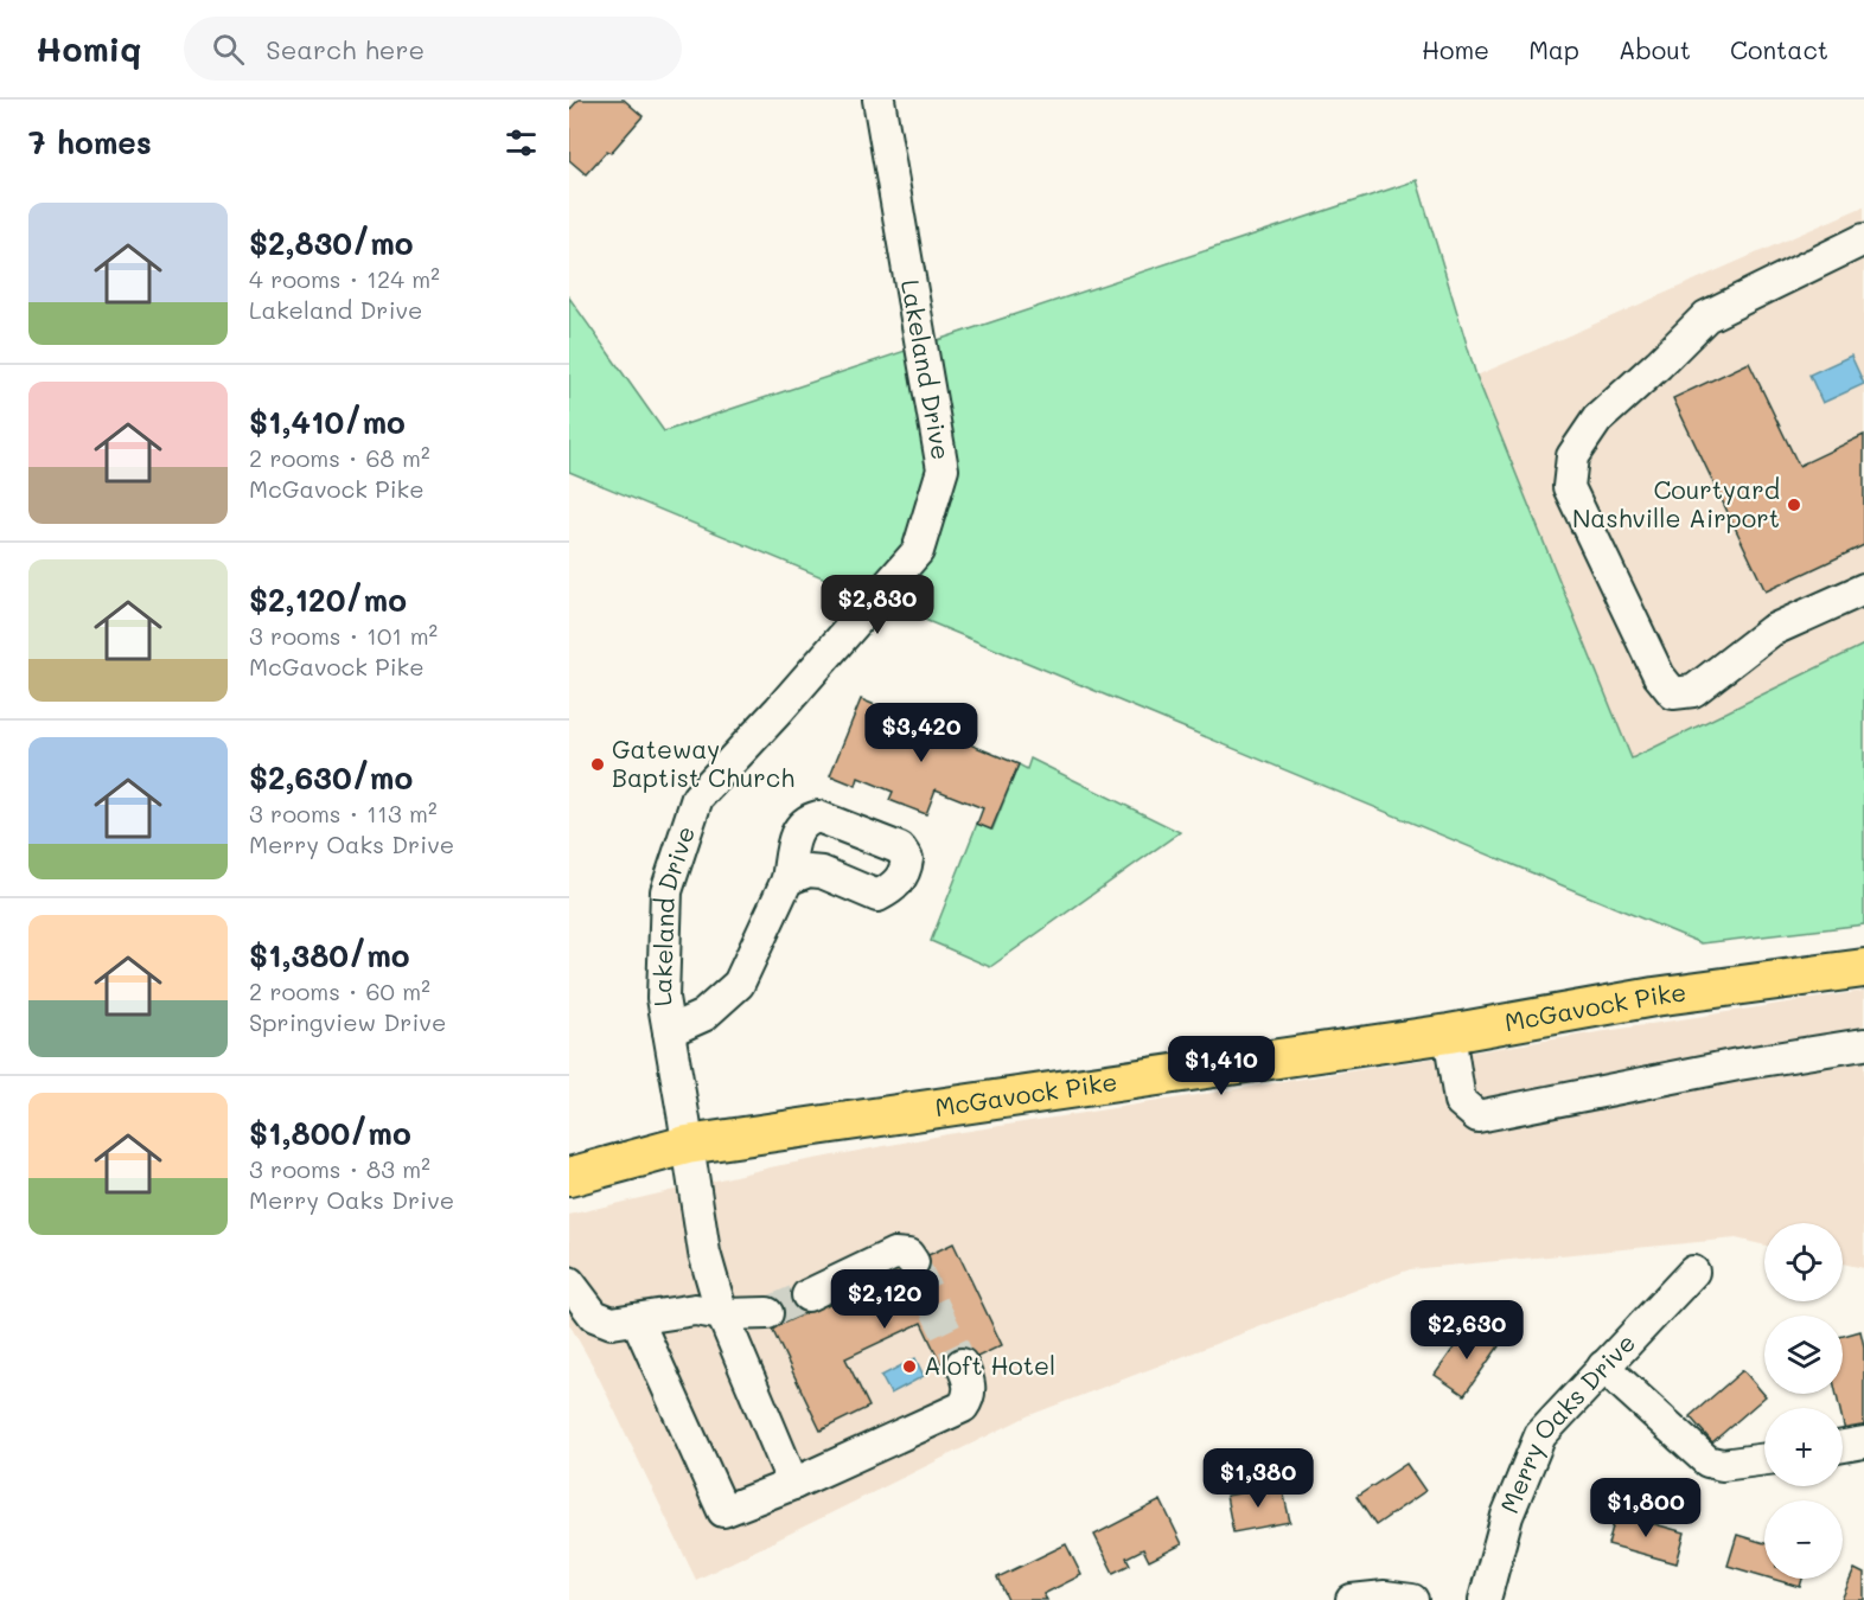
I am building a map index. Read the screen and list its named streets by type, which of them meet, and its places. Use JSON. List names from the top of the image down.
{
  "streets": {
    "main road": ["McGavock Pike"],
    "street": ["Lakeland Drive", "Merry Oaks Drive"]
  },
  "crossings": [
    ["Lakeland Drive", "McGavock Pike"]
  ],
  "places": ["Courtyard Nashville Airport", "Gateway Baptist Church", "Aloft Hotel"],
  "page": {
    "header": "Homiq",
    "search": "Search here",
    "nav": [
      "Home",
      "Map",
      "About",
      "Contact"
    ],
    "heading": "7 homes",
    "list": [
      {
        "name": "$2,830/mo",
        "note": "4 rooms · 124 m² · Lakeland Drive"
      },
      {
        "name": "$1,410/mo",
        "note": "2 rooms · 68 m² · McGavock Pike"
      },
      {
        "name": "$2,120/mo",
        "note": "3 rooms · 101 m² · McGavock Pike"
      },
      {
        "name": "$2,630/mo",
        "note": "3 rooms · 113 m² · Merry Oaks Drive"
      },
      {
        "name": "$1,380/mo",
        "note": "2 rooms · 60 m² · Springview Drive"
      },
      {
        "name": "$1,800/mo",
        "note": "3 rooms · 83 m² · Merry Oaks Drive"
      }
    ],
    "price": [
      "$2,830",
      "$3,420",
      "$1,410",
      "$2,120",
      "$2,630",
      "$1,380",
      "$1,800"
    ],
    "map_buttons": ["+", "−"]
  }
}
